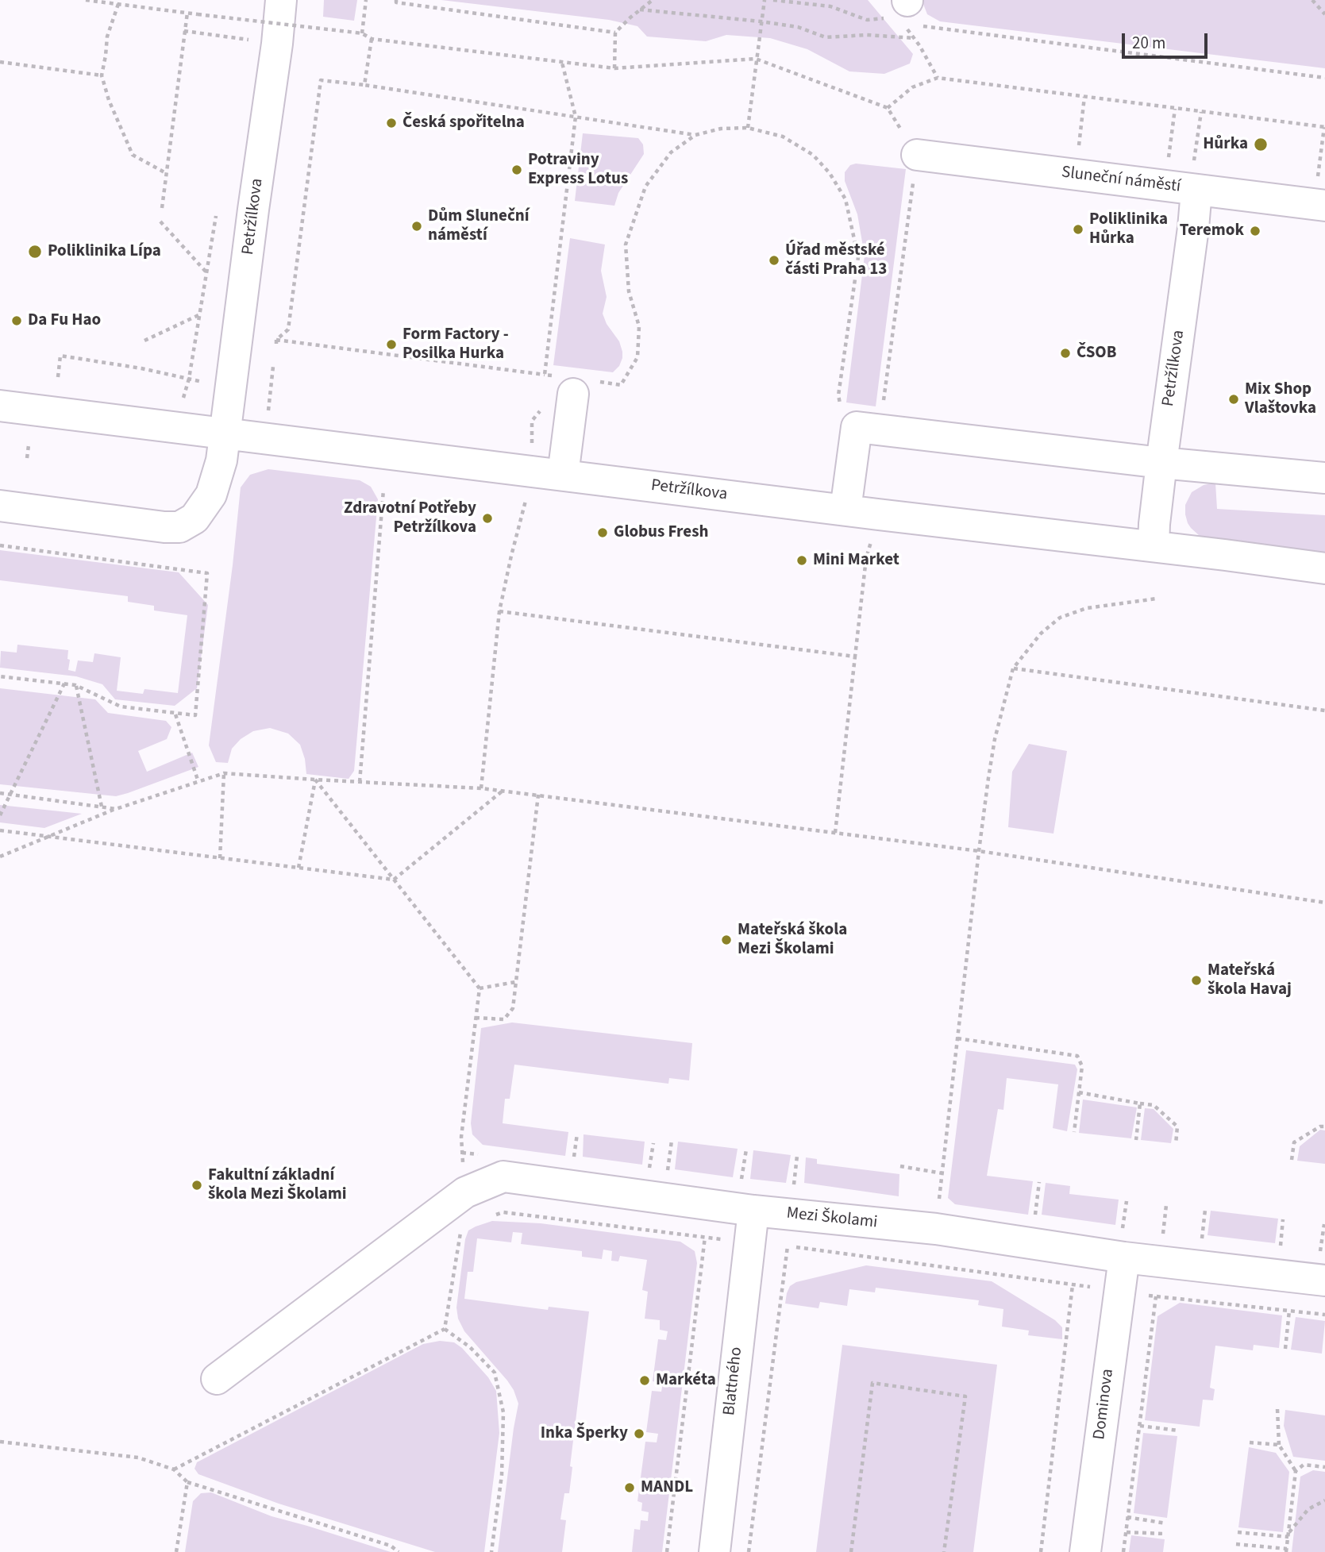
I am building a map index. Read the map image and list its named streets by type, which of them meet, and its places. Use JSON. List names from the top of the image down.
{
  "streets": {
    "street": [
      "Sluneční náměstí",
      "Petržílkova",
      "Mezi Školami",
      "Blattného",
      "Dominova"
    ]
  },
  "crossings": [
    ["Sluneční náměstí", "Petržílkova"],
    ["Mezi Školami", "Blattného"],
    ["Mezi Školami", "Dominova"]
  ],
  "places": [
    "Česká spořitelna",
    "Hůrka",
    "Potraviny Express Lotus",
    "Dům Sluneční náměstí",
    "Poliklinika Hůrka",
    "Teremok",
    "Poliklinika Lípa",
    "Úřad městské části Praha 13",
    "Da Fu Hao",
    "Form Factory - Posilka Hurka",
    "ČSOB",
    "Mix Shop Vlaštovka",
    "Zdravotní Potřeby Petržílkova",
    "Globus Fresh",
    "Mini Market",
    "Mateřská škola Mezi Školami",
    "Mateřská škola Havaj",
    "Fakultní základní škola Mezi Školami",
    "Markéta",
    "Inka Šperky",
    "MANDL"
  ],
  "scale_bar": "20 m"
}
